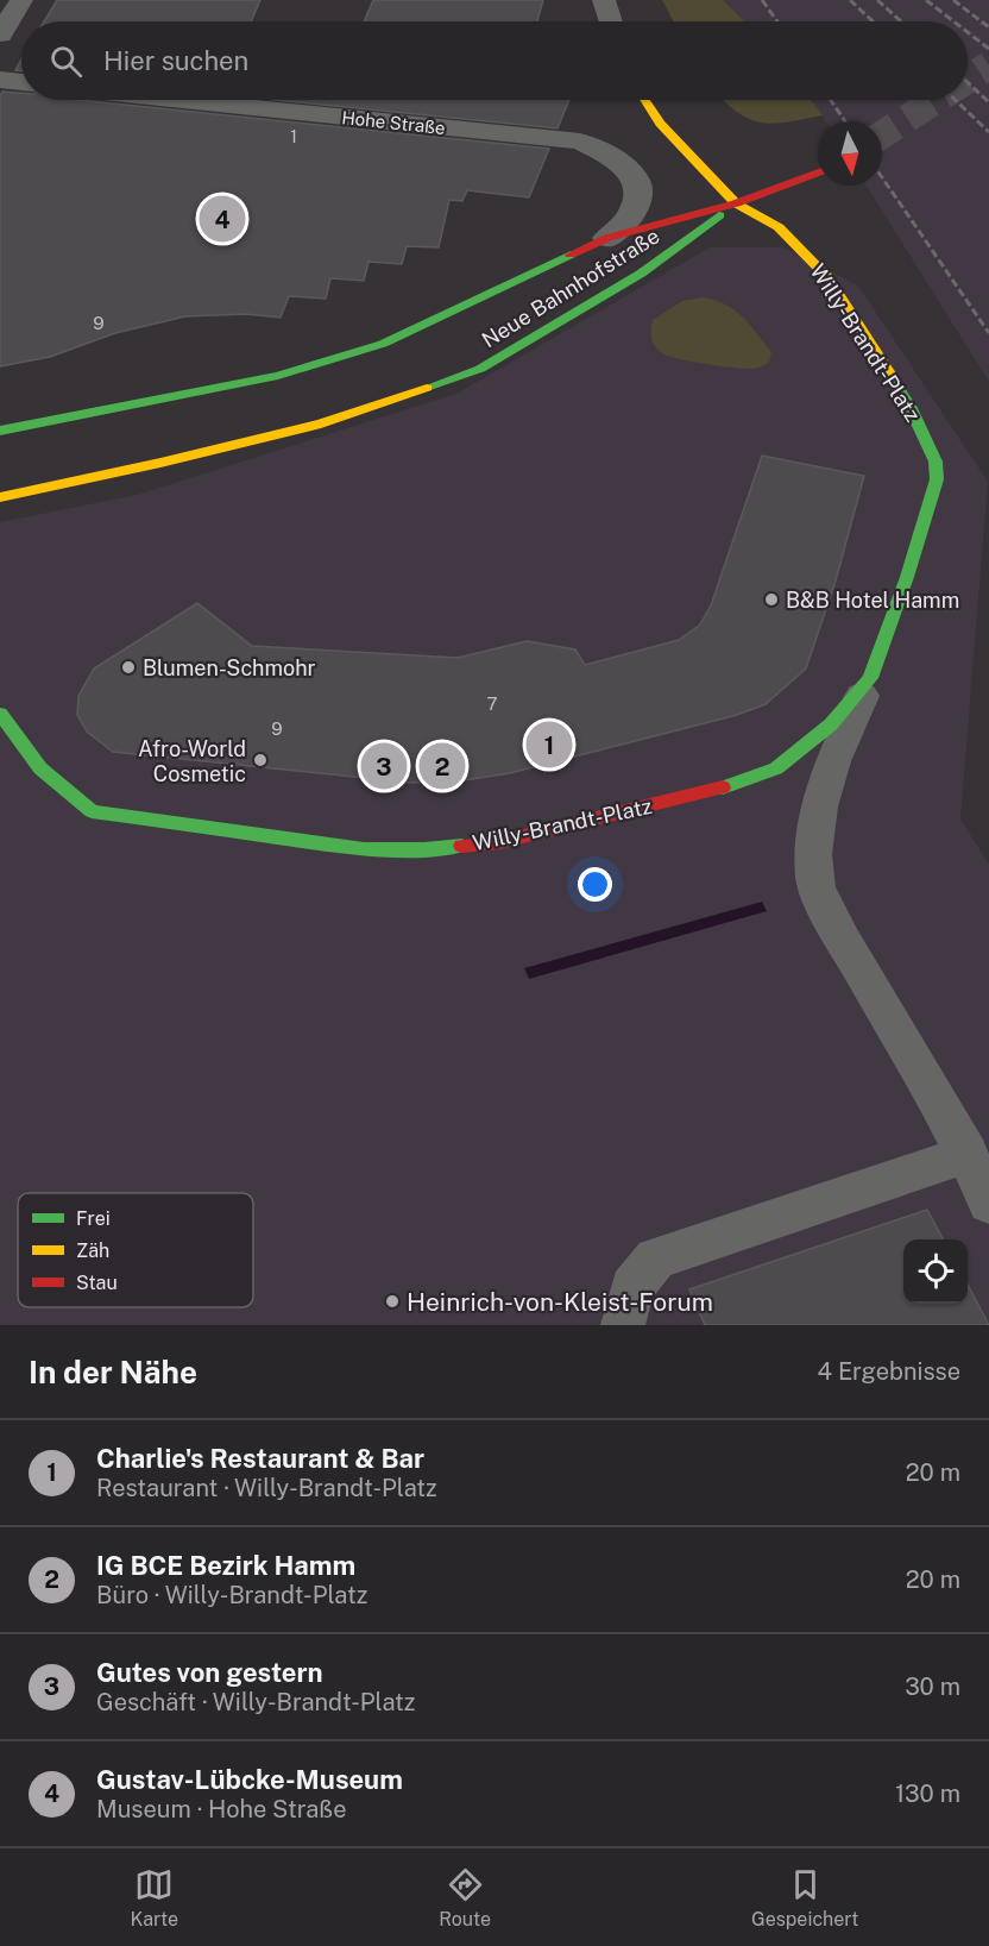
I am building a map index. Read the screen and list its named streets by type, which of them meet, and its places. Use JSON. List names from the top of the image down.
{
  "streets": {
    "main road": ["Neue Bahnhofstraße", "Willy-Brandt-Platz"],
    "street": ["Hohe Straße"]
  },
  "crossings": [
    ["Hohe Straße", "Neue Bahnhofstraße"],
    ["Neue Bahnhofstraße", "Willy-Brandt-Platz"]
  ],
  "places": [
    "B&B Hotel Hamm",
    "Blumen-Schmohr",
    "Afro-World Cosmetic",
    "Heinrich-von-Kleist-Forum"
  ],
  "house_numbers": [
    "1",
    "9",
    "7",
    "9"
  ],
  "legend": ["Frei", "Zäh", "Stau"],
  "north": "bottom",
  "page": {
    "search": "Hier suchen",
    "pins": [
      "4",
      "1",
      "2",
      "3"
    ],
    "heading": ["In der Nähe", "4 Ergebnisse"],
    "list": [
      {
        "mark": "1",
        "name": "Charlie's Restaurant & Bar",
        "note": "Restaurant · Willy-Brandt-Platz",
        "value": "20 m"
      },
      {
        "mark": "2",
        "name": "IG BCE Bezirk Hamm",
        "note": "Büro · Willy-Brandt-Platz",
        "value": "20 m"
      },
      {
        "mark": "3",
        "name": "Gutes von gestern",
        "note": "Geschäft · Willy-Brandt-Platz",
        "value": "30 m"
      },
      {
        "mark": "4",
        "name": "Gustav-Lübcke-Museum",
        "note": "Museum · Hohe Straße",
        "value": "130 m"
      }
    ],
    "nav": ["Karte", "Route", "Gespeichert"]
  }
}
